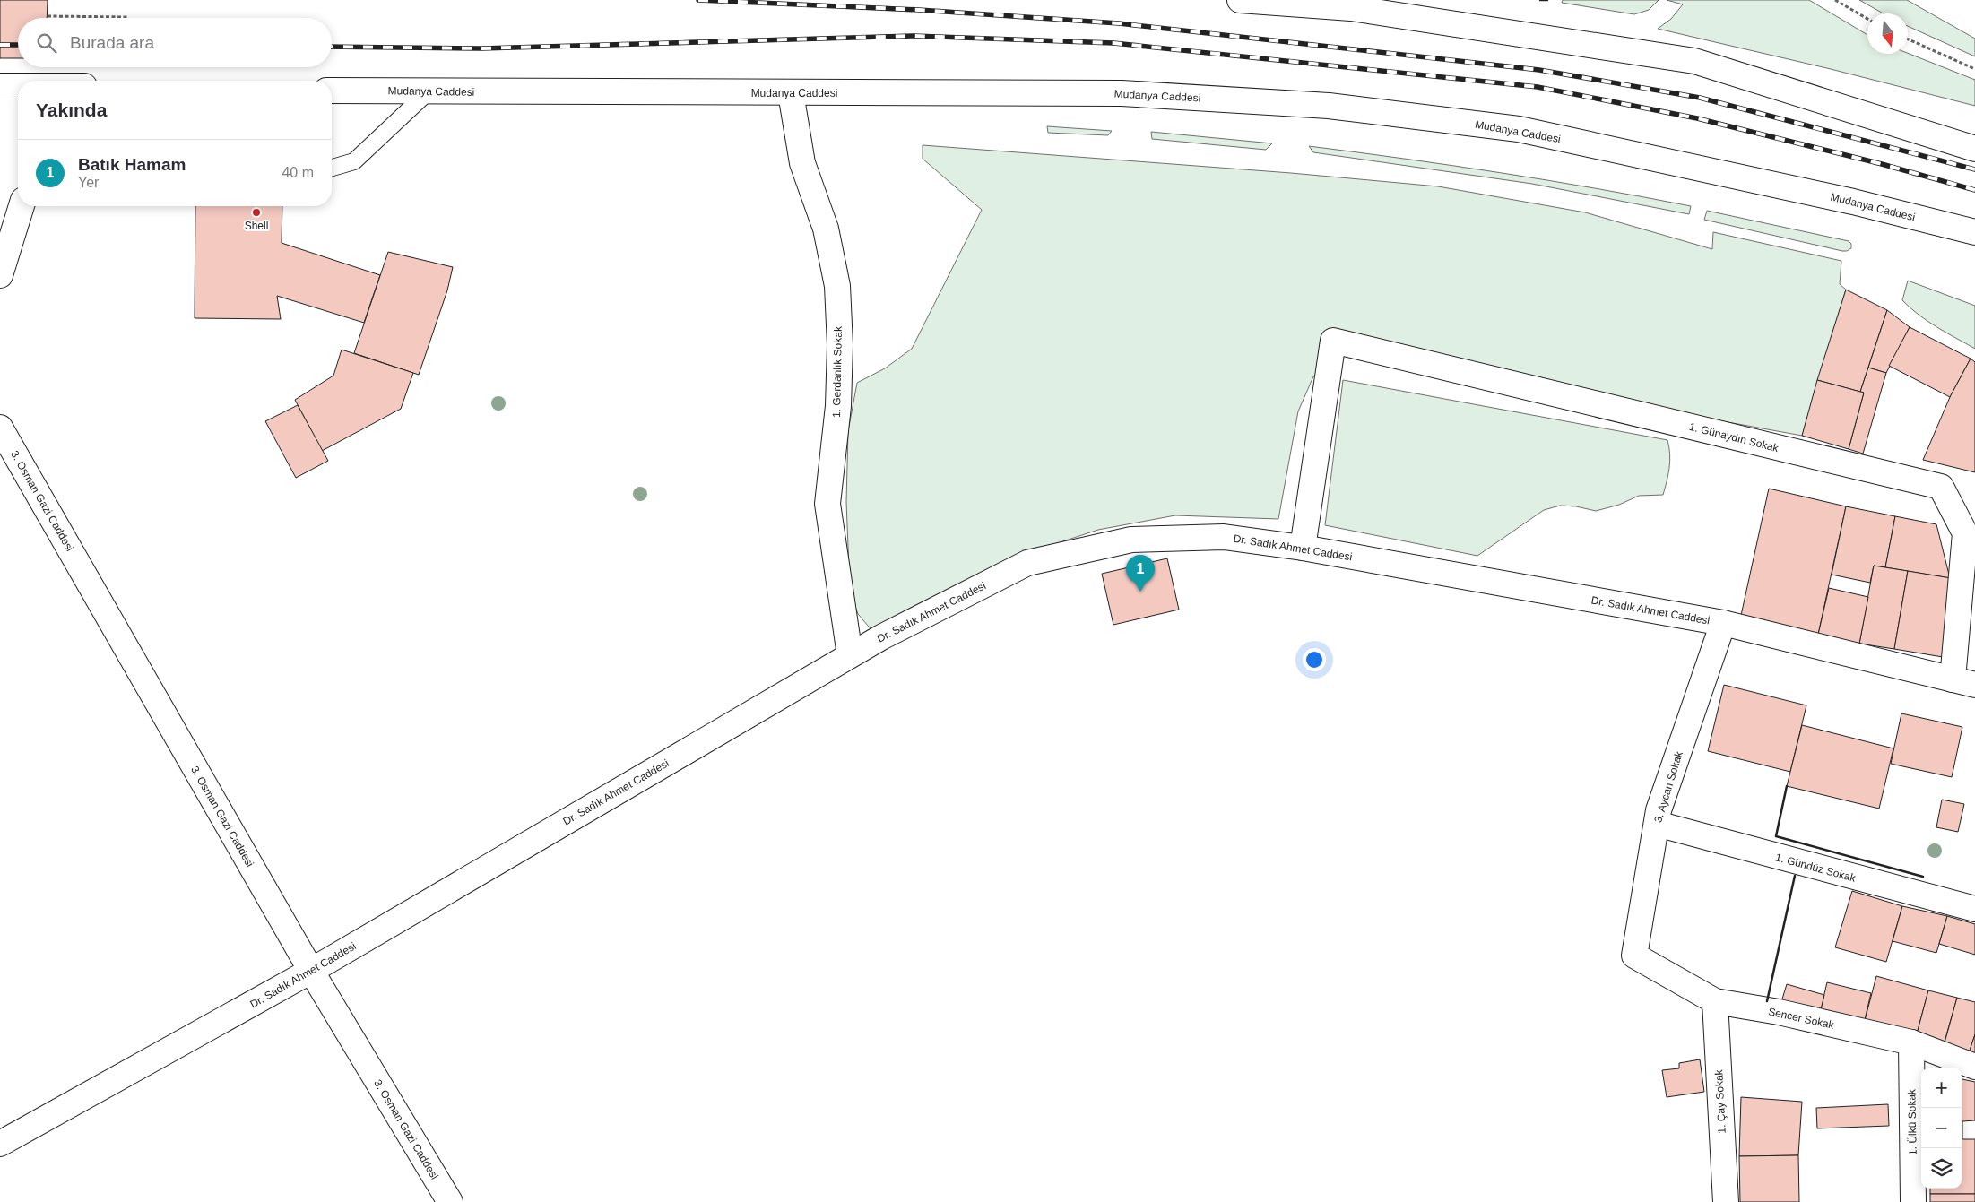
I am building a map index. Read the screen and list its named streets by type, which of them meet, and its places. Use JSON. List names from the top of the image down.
{
  "streets": {
    "main road": [
      "Mudanya Caddesi",
      "1. Gerdanlık Sokak",
      "1. Günaydın Sokak",
      "3. Osman Gazi Caddesi",
      "Dr. Sadık Ahmet Caddesi",
      "3. Aycan Sokak",
      "1. Gündüz Sokak",
      "Sencer Sokak",
      "1. Çay Sokak",
      "1. Ülkü Sokak"
    ]
  },
  "crossings": [
    ["Mudanya Caddesi", "1. Gerdanlık Sokak"],
    ["1. Gerdanlık Sokak", "Dr. Sadık Ahmet Caddesi"],
    ["1. Günaydın Sokak", "Dr. Sadık Ahmet Caddesi"],
    ["3. Osman Gazi Caddesi", "Dr. Sadık Ahmet Caddesi"],
    ["Dr. Sadık Ahmet Caddesi", "3. Aycan Sokak"],
    ["3. Aycan Sokak", "1. Gündüz Sokak"],
    ["3. Aycan Sokak", "Sencer Sokak"],
    ["Sencer Sokak", "1. Çay Sokak"],
    ["Sencer Sokak", "1. Ülkü Sokak"]
  ],
  "places": ["Shell"],
  "north": "bottom",
  "page": {
    "search": "Burada ara",
    "heading": "Yakında",
    "list": [
      {
        "mark": "1",
        "name": "Batık Hamam",
        "note": "Yer",
        "value": "40 m"
      }
    ],
    "pins": "1",
    "map_buttons": ["+", "−"]
  }
}
